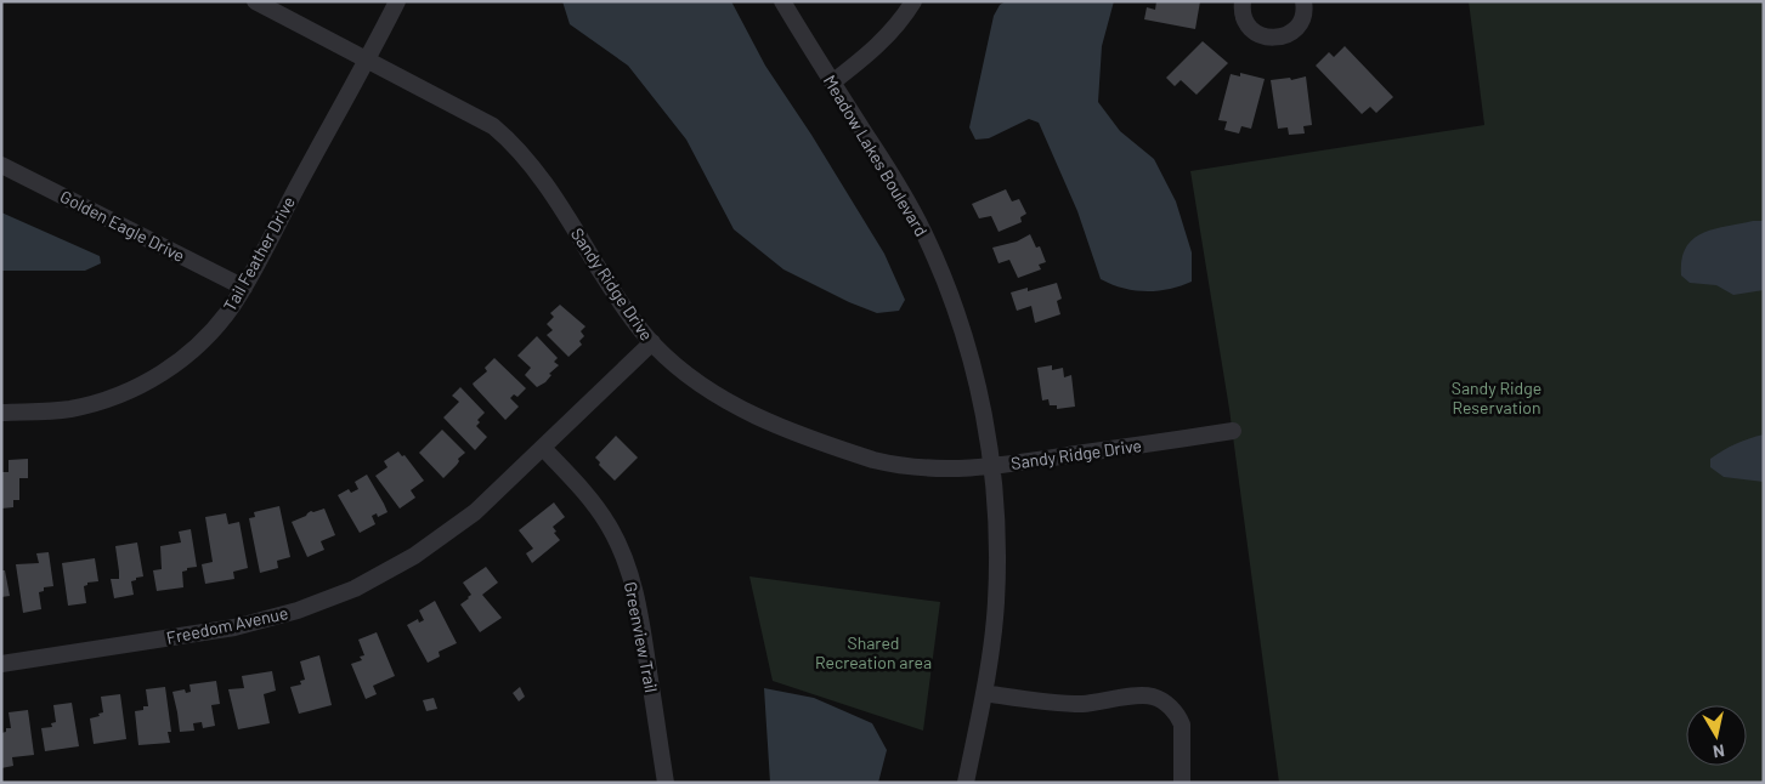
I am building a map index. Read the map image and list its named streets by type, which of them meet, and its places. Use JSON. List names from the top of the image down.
{
  "streets": {
    "street": [
      "Meadow Lakes Boulevard",
      "Golden Eagle Drive",
      "Tail Feather Drive",
      "Sandy Ridge Drive",
      "Freedom Avenue",
      "Greenview Trail"
    ]
  },
  "crossings": [
    ["Meadow Lakes Boulevard", "Sandy Ridge Drive"],
    ["Golden Eagle Drive", "Tail Feather Drive"],
    ["Tail Feather Drive", "Sandy Ridge Drive"],
    ["Sandy Ridge Drive", "Freedom Avenue"],
    ["Freedom Avenue", "Greenview Trail"]
  ],
  "parks": ["Sandy Ridge Reservation", "Shared Recreation area"],
  "north": "bottom"
}
